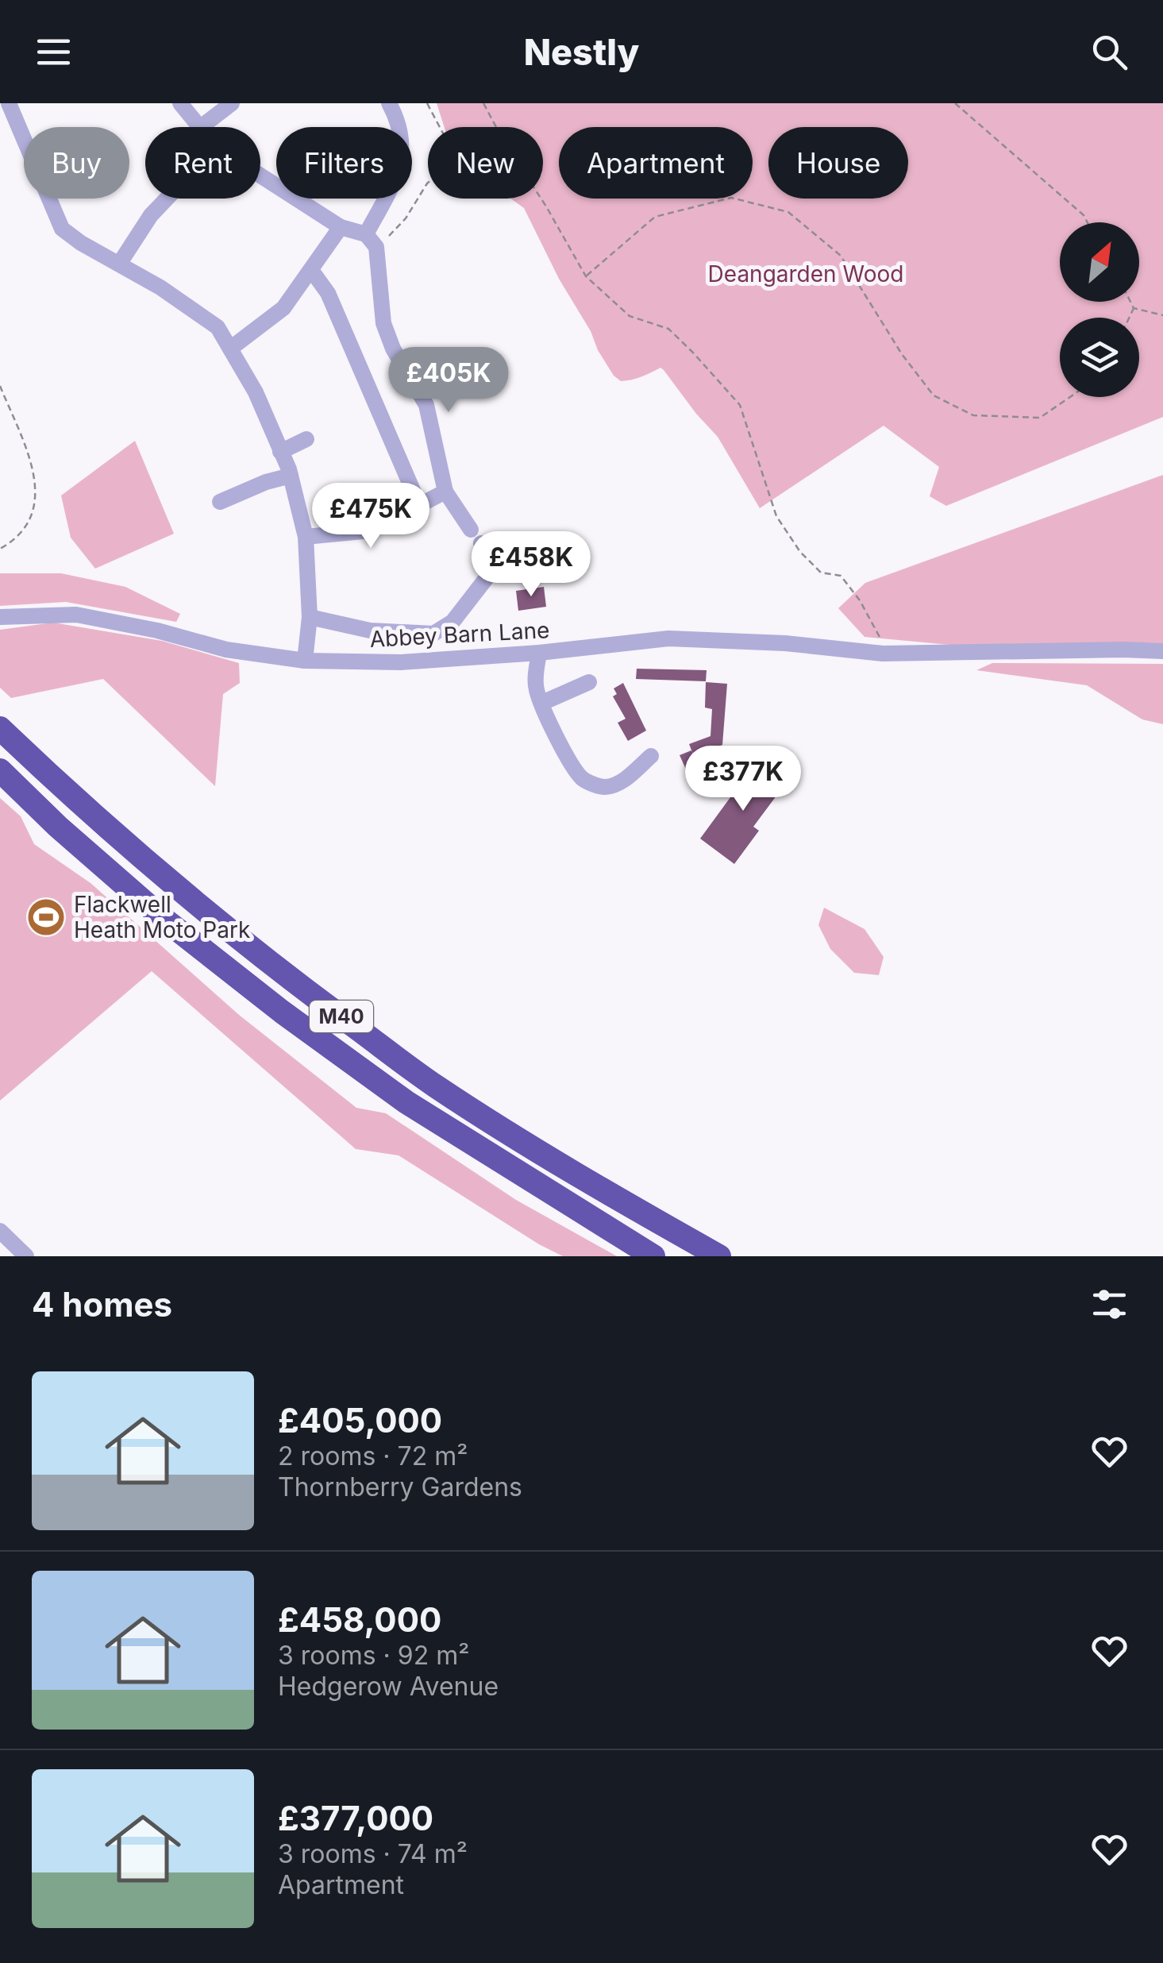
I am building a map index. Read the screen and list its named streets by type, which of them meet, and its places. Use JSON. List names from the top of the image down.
{
  "streets": {
    "highway": ["M40"],
    "street": ["Abbey Barn Lane"]
  },
  "parks": ["Deangarden Wood"],
  "places": {
    "sports": ["Flackwell Heath Moto Park"]
  },
  "north": "top right",
  "page": {
    "header": "Nestly",
    "chip": [
      "Buy",
      "Rent",
      "Filters",
      "New",
      "Apartment",
      "House"
    ],
    "price": [
      "£405K",
      "£475K",
      "£458K",
      "£377K"
    ],
    "heading": "4 homes",
    "list": [
      {
        "name": "£405,000",
        "note": "2 rooms · 72 m² · Thornberry Gardens"
      },
      {
        "name": "£458,000",
        "note": "3 rooms · 92 m² · Hedgerow Avenue"
      },
      {
        "name": "£377,000",
        "note": "3 rooms · 74 m² · Apartment"
      }
    ]
  }
}
